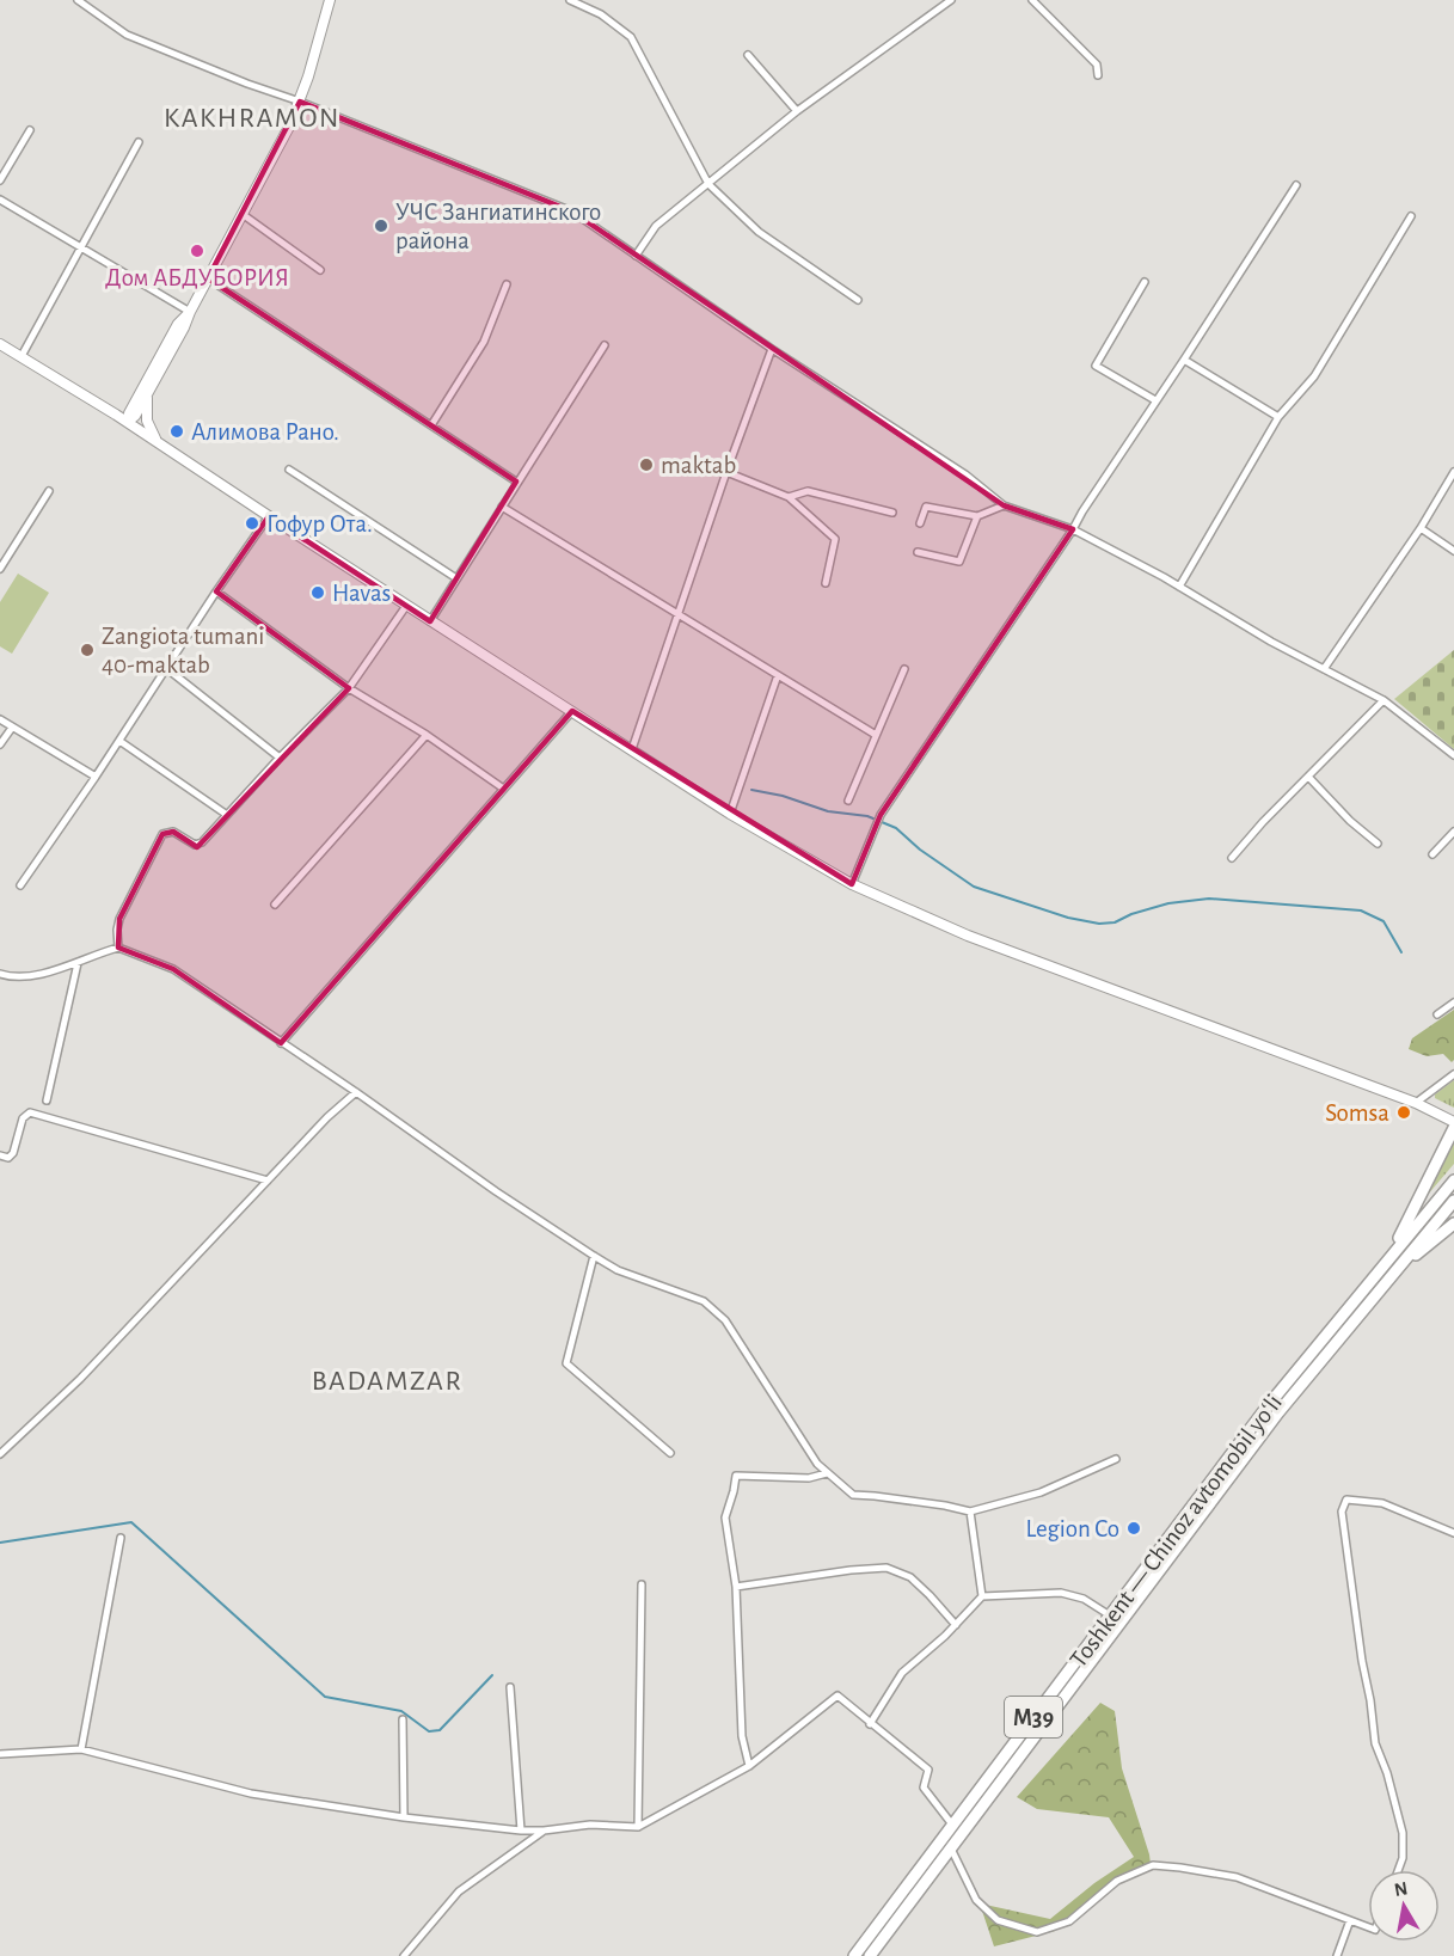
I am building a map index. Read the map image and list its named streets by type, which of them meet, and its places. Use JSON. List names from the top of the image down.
{
  "streets": {
    "highway": ["Toshkent — Chinoz avtomobil yoʻli", "M39"]
  },
  "districts": ["KAKHRAMON", "BADAMZAR"],
  "places": [
    "УЧС Зангиатинского района",
    "Дом АБДУБОРИЯ",
    "Алимова Рано.",
    "maktab",
    "Гофур Ота.",
    "Havas",
    "Zangiota tumani 40-maktab",
    "Somsa",
    "Legion Co"
  ],
  "north": "top"
}
